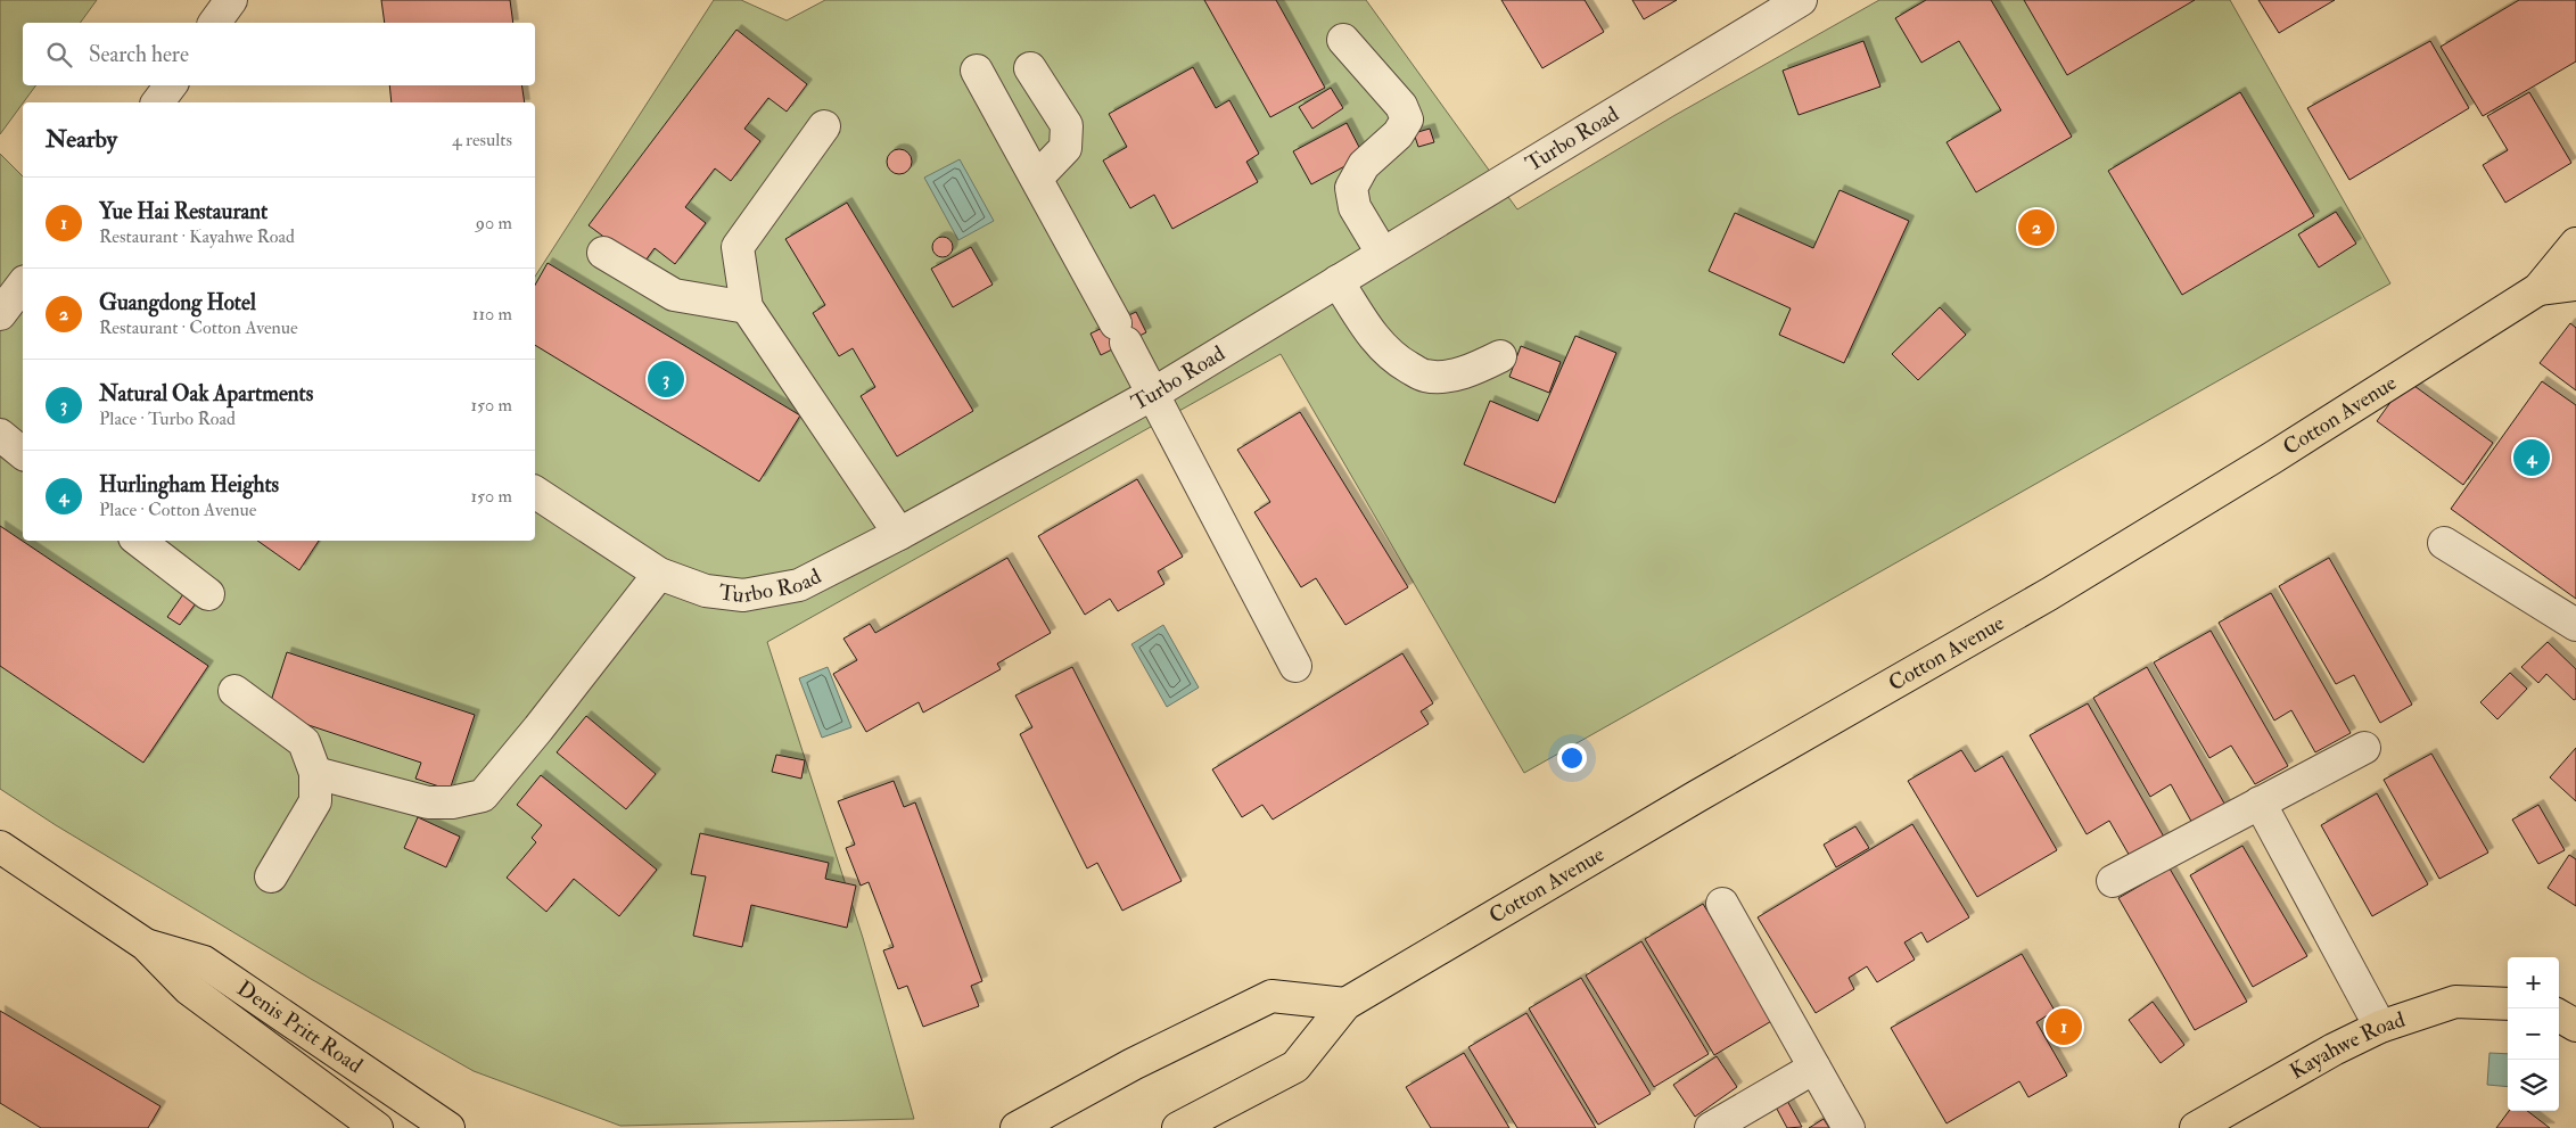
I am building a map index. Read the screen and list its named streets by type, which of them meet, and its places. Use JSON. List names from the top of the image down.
{
  "streets": {
    "main road": ["Cotton Avenue", "Denis Pritt Road", "Kayahwe Road"],
    "street": ["Turbo Road"]
  },
  "page": {
    "search": "Search here",
    "heading": ["Nearby", "4 results"],
    "list": [
      {
        "mark": "1",
        "name": "Yue Hai Restaurant",
        "note": "Restaurant · Kayahwe Road",
        "value": "90 m"
      },
      {
        "mark": "2",
        "name": "Guangdong Hotel",
        "note": "Restaurant · Cotton Avenue",
        "value": "110 m"
      },
      {
        "mark": "3",
        "name": "Natural Oak Apartments",
        "note": "Place · Turbo Road",
        "value": "150 m"
      },
      {
        "mark": "4",
        "name": "Hurlingham Heights",
        "note": "Place · Cotton Avenue",
        "value": "150 m"
      }
    ],
    "pins": [
      "2",
      "3",
      "4",
      "1"
    ],
    "map_buttons": ["+", "−"]
  }
}
